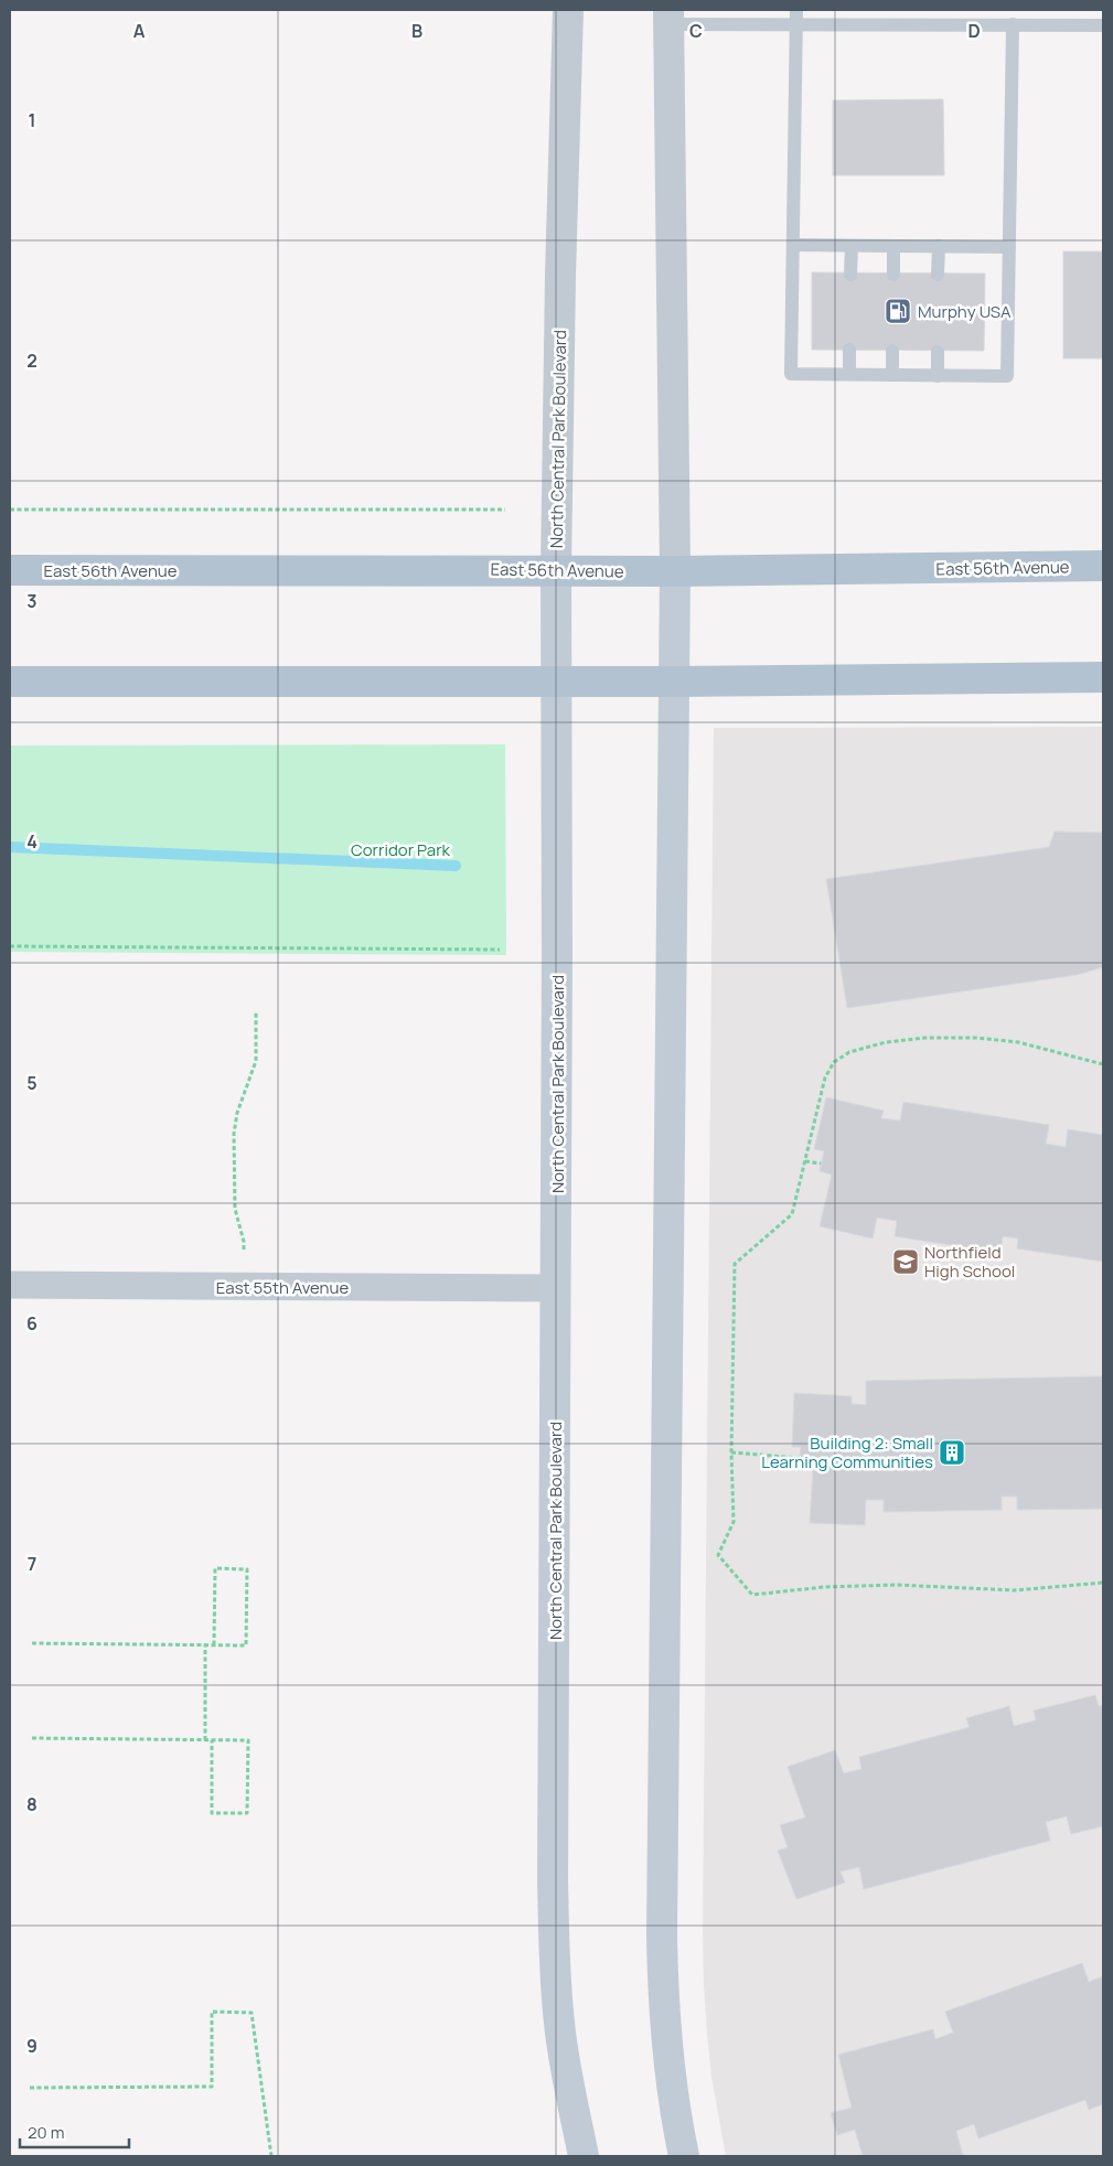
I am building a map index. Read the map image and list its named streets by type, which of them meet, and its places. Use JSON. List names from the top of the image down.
{
  "streets": {
    "main road": ["North Central Park Boulevard", "East 56th Avenue"],
    "street": ["East 55th Avenue"]
  },
  "crossings": [
    ["North Central Park Boulevard", "East 56th Avenue"],
    ["North Central Park Boulevard", "East 55th Avenue"]
  ],
  "parks": ["Corridor Park"],
  "places": {
    "fuel station": ["Murphy USA"],
    "school or university": ["Northfield High School"],
    "building": ["Building 2: Small Learning Communities"]
  },
  "scale_bar": "20 m",
  "grid": {
    "columns": [
      "A",
      "B",
      "C",
      "D"
    ],
    "rows": [
      "1",
      "2",
      "3",
      "4",
      "5",
      "6",
      "7",
      "8",
      "9"
    ]
  }
}
